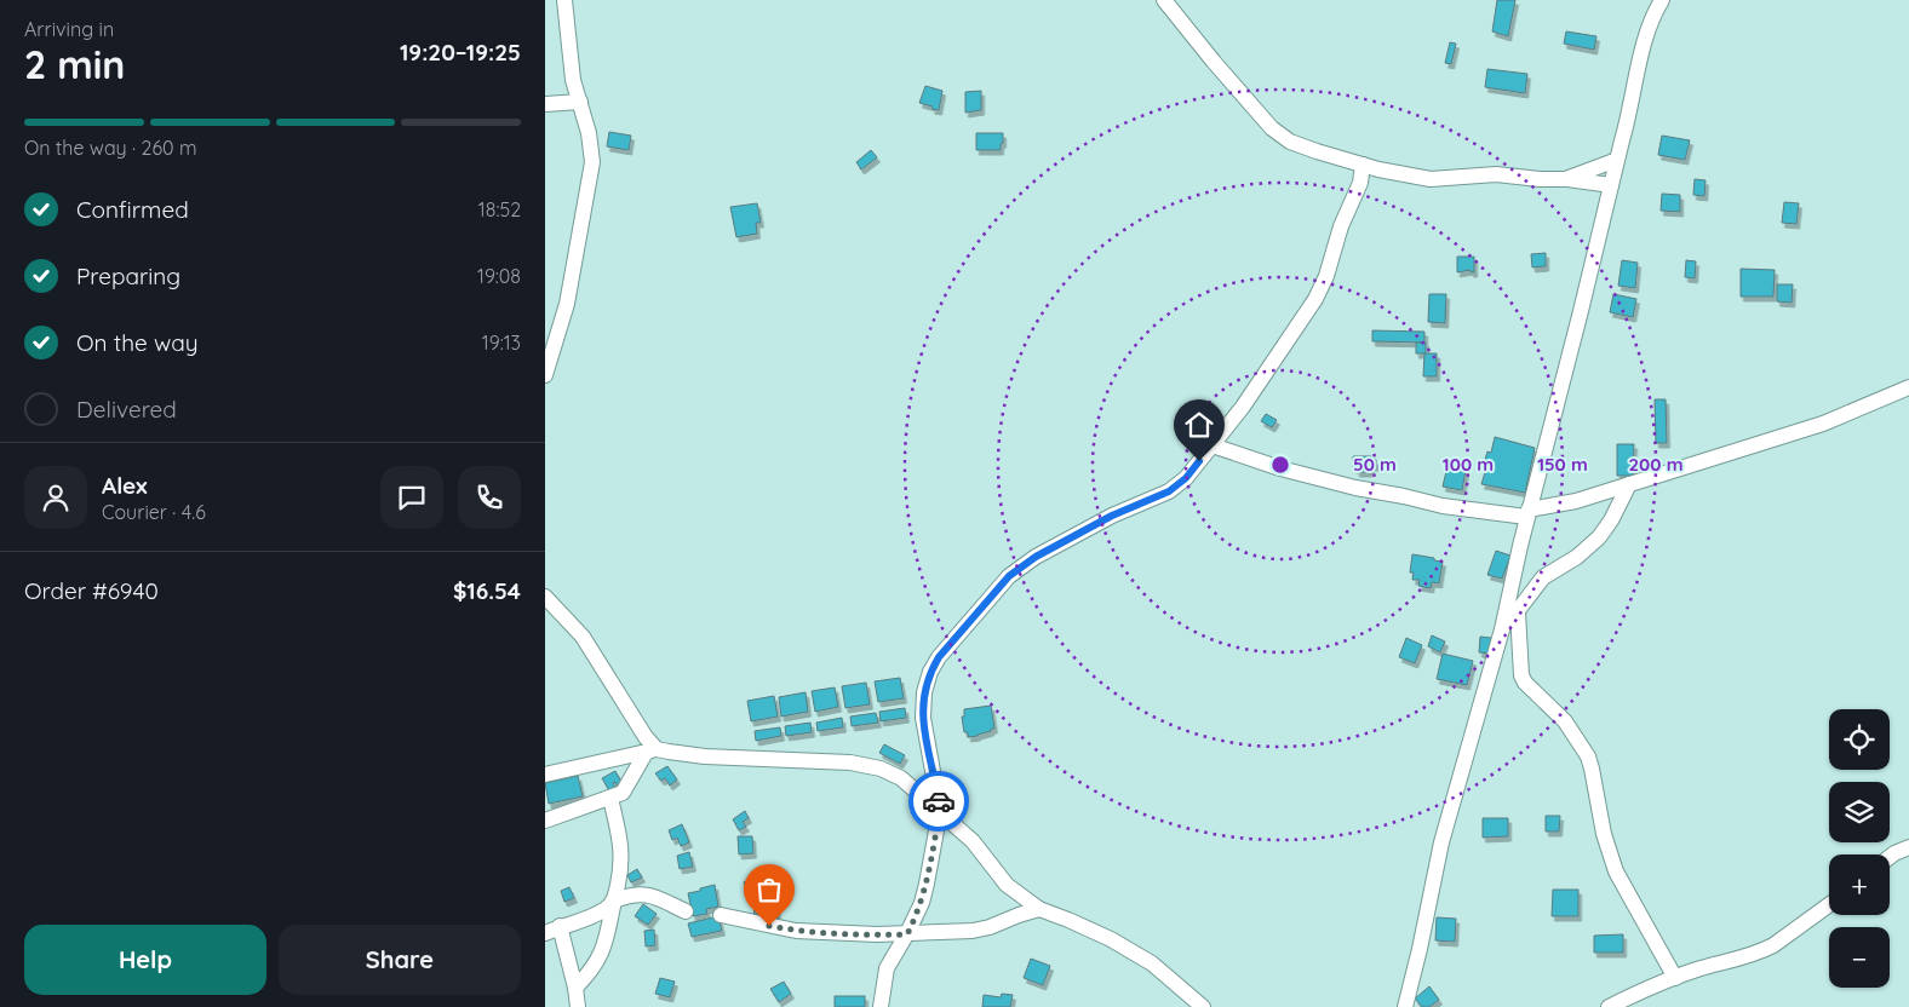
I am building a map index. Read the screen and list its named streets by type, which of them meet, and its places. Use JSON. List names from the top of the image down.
{
  "page": {
    "heading": ["2 min", "Arriving in", "19:20–19:25"],
    "panel": [
      "Alex",
      "Courier · 4.6",
      "Order #6940",
      "$16.54"
    ],
    "bar": "On the way · 260 m",
    "list": [
      ["Confirmed", "18:52"],
      ["Preparing", "19:08"],
      ["On the way", "19:13"],
      "Delivered"
    ],
    "map_buttons": ["+", "−"],
    "buttons": ["Help", "Share"]
  },
  "rings": [
    "50 m",
    "100 m",
    "150 m",
    "200 m"
  ]
}
